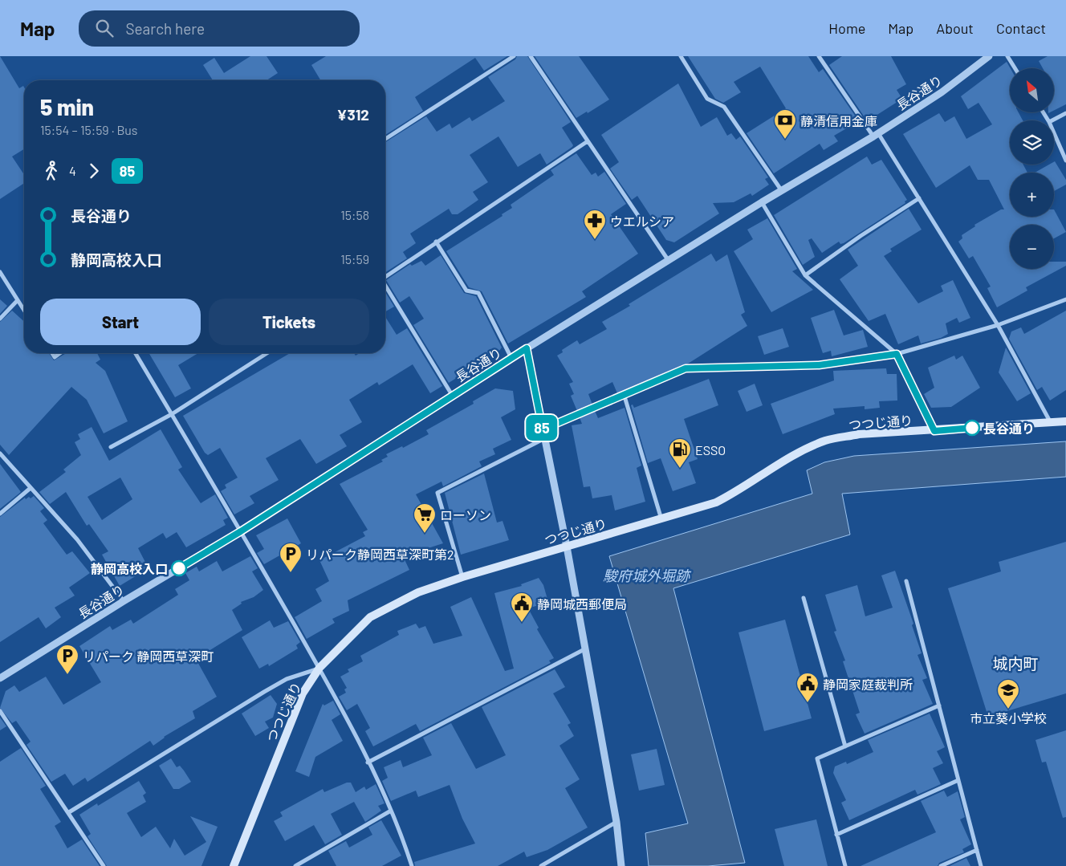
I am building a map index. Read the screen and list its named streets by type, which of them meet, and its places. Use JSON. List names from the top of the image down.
{
  "streets": {
    "main road": ["つつじ通り"],
    "street": ["長谷通り"]
  },
  "districts": ["城内町"],
  "water": ["駿府城外堀跡"],
  "places": {
    "bank": ["静清信用金庫"],
    "pharmacy": ["ウエルシア"],
    "other": ["長谷通り", "静岡高校入口"],
    "fuel station": ["ESSO"],
    "supermarket": ["ローソン"],
    "parking": ["リパーク静岡西草深町第2", "リパーク 静岡西草深町"],
    "public building": ["静岡城西郵便局", "静岡家庭裁判所"],
    "school or university": ["市立葵小学校"]
  },
  "lines": ["bus line 85"],
  "north": "top left",
  "page": {
    "header": "Map",
    "search": "Search here",
    "nav": [
      "Home",
      "Map",
      "About",
      "Contact"
    ],
    "on_map": "85",
    "map_buttons": ["+", "−"],
    "heading": ["5 min", "15:54 – 15:59 · Bus", "¥312"],
    "legs": ["4", "85"],
    "list": [
      {
        "name": "長谷通り",
        "value": "15:58"
      },
      {
        "name": "静岡高校入口",
        "value": "15:59"
      }
    ],
    "buttons": ["Start", "Tickets"]
  }
}
